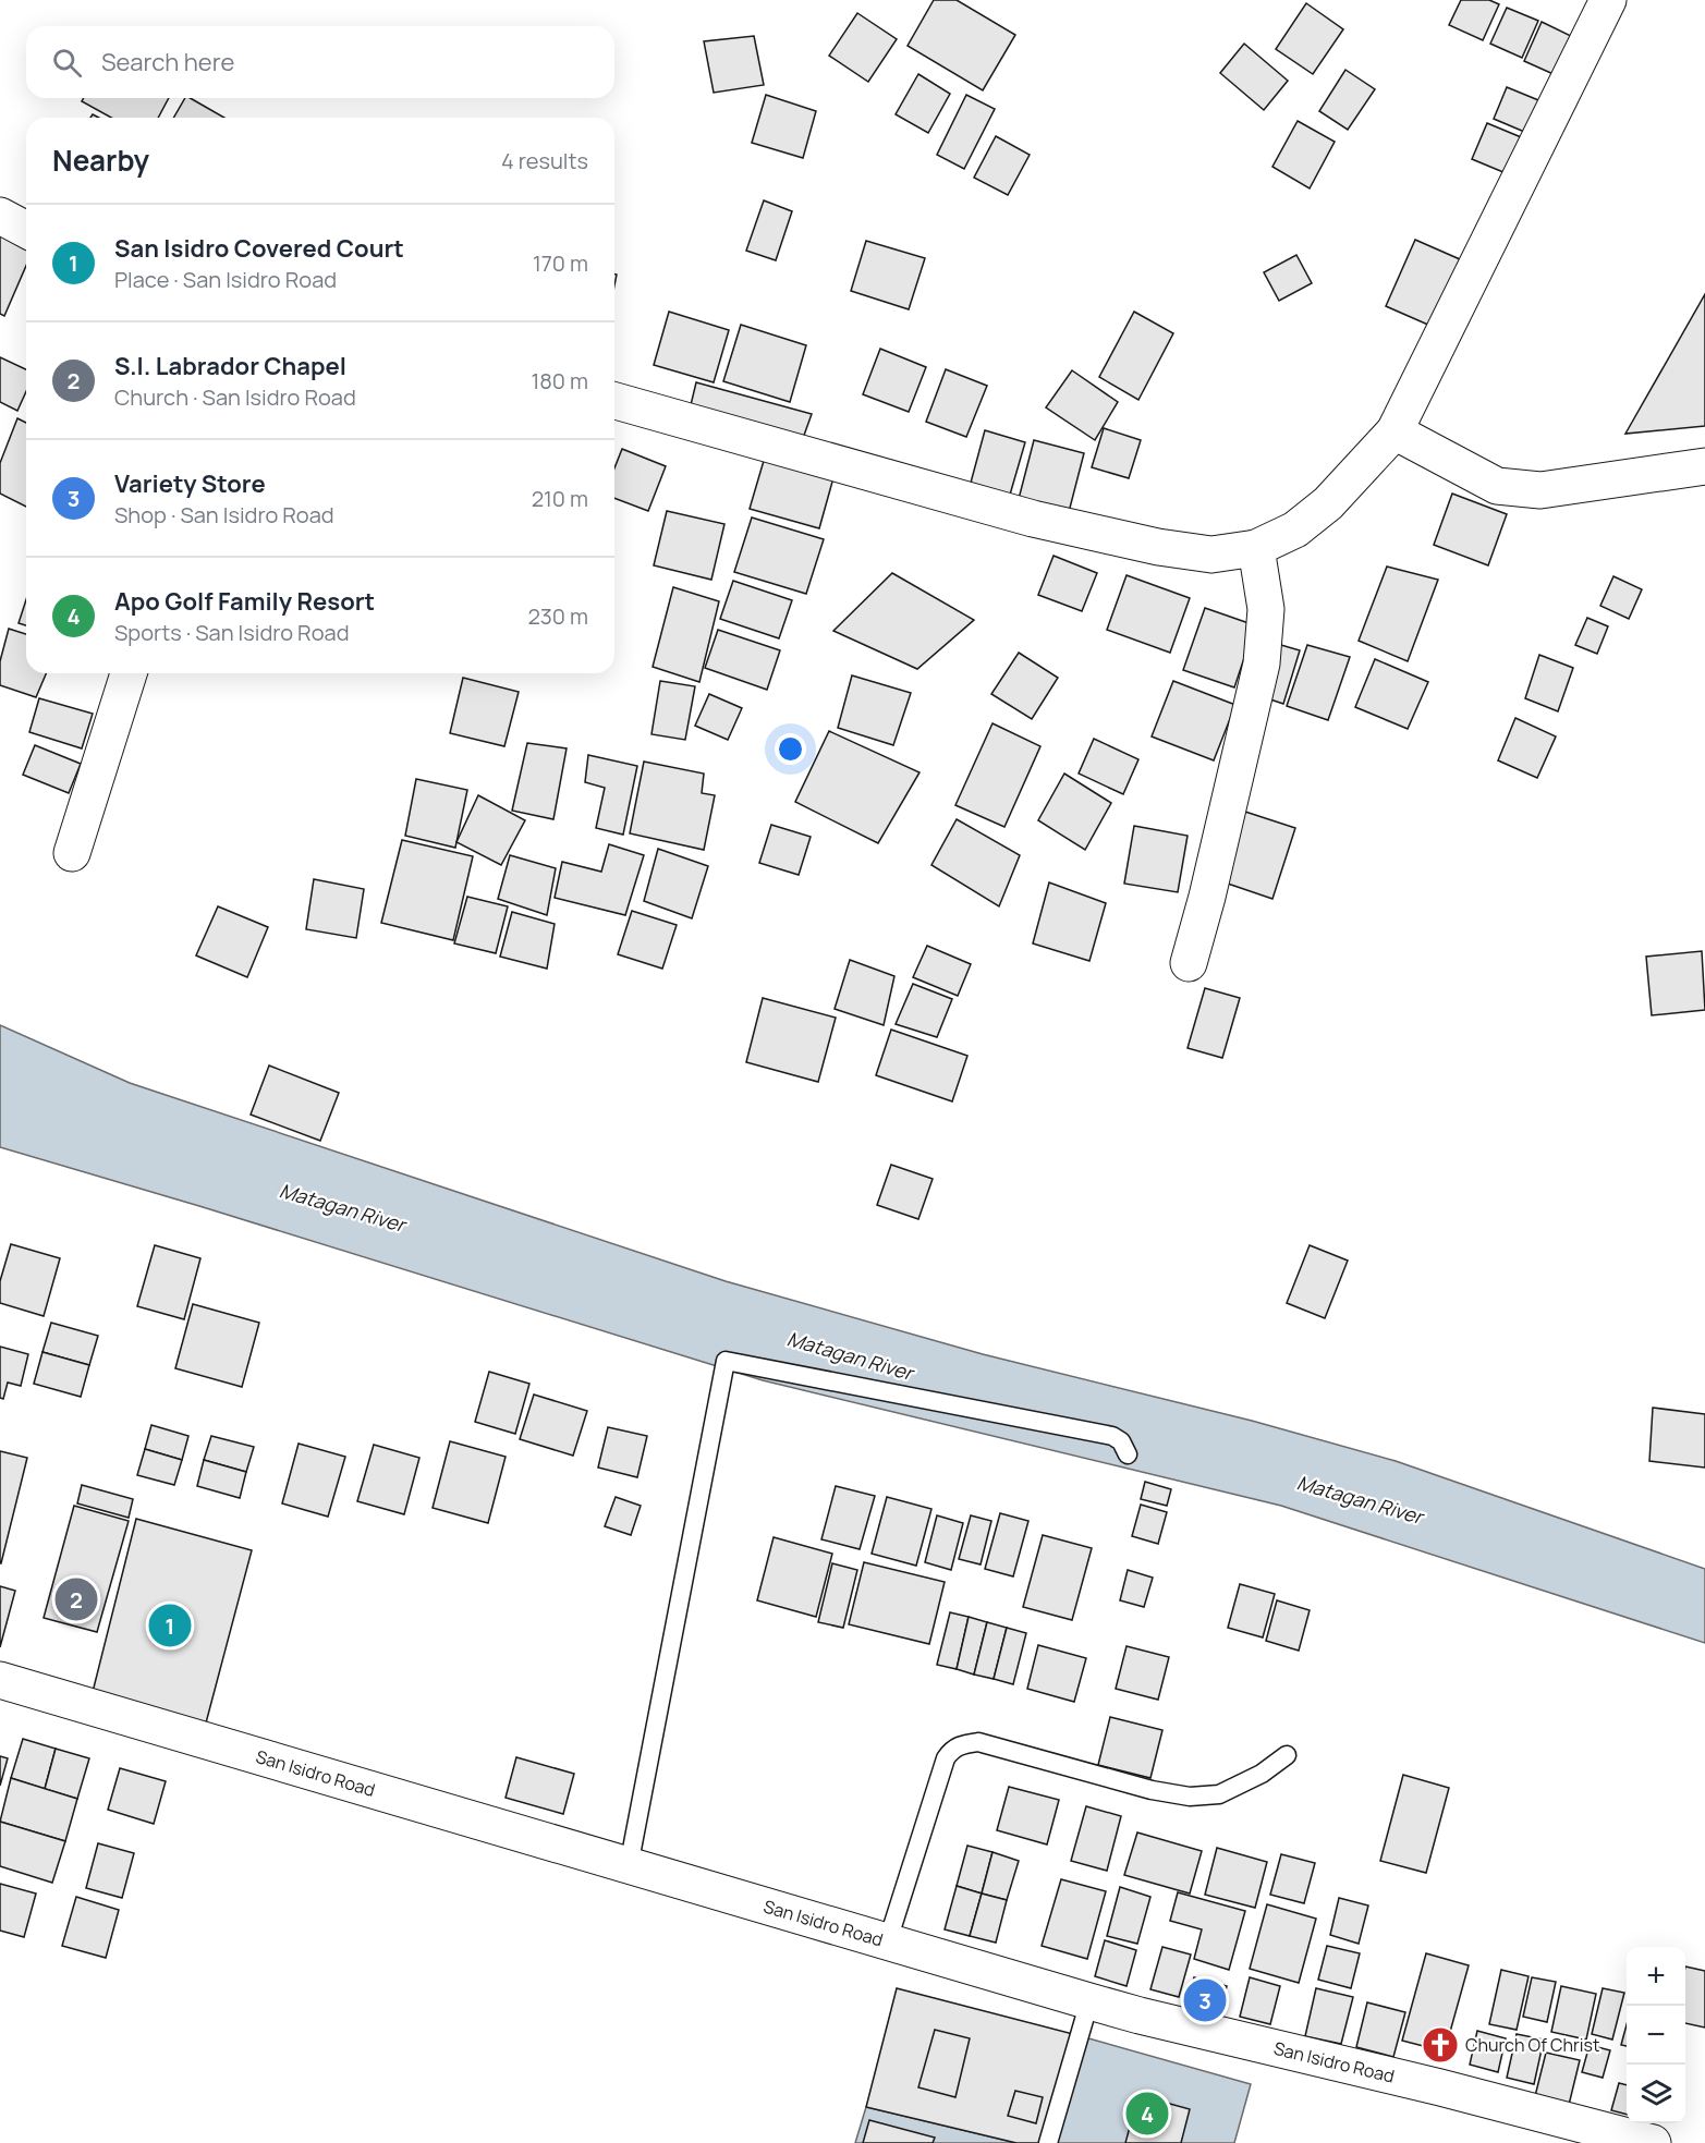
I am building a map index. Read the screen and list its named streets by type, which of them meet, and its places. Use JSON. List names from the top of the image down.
{
  "streets": {
    "street": ["San Isidro Road"]
  },
  "water": ["Matagan River"],
  "places": {
    "church": ["Church Of Christ"]
  },
  "page": {
    "search": "Search here",
    "heading": ["Nearby", "4 results"],
    "list": [
      {
        "mark": "1",
        "name": "San Isidro Covered Court",
        "note": "Place · San Isidro Road",
        "value": "170 m"
      },
      {
        "mark": "2",
        "name": "S.I. Labrador Chapel",
        "note": "Church · San Isidro Road",
        "value": "180 m"
      },
      {
        "mark": "3",
        "name": "Variety Store",
        "note": "Shop · San Isidro Road",
        "value": "210 m"
      },
      {
        "mark": "4",
        "name": "Apo Golf Family Resort",
        "note": "Sports · San Isidro Road",
        "value": "230 m"
      }
    ],
    "pins": [
      "2",
      "1",
      "3",
      "4"
    ],
    "map_buttons": ["+", "−"]
  }
}
